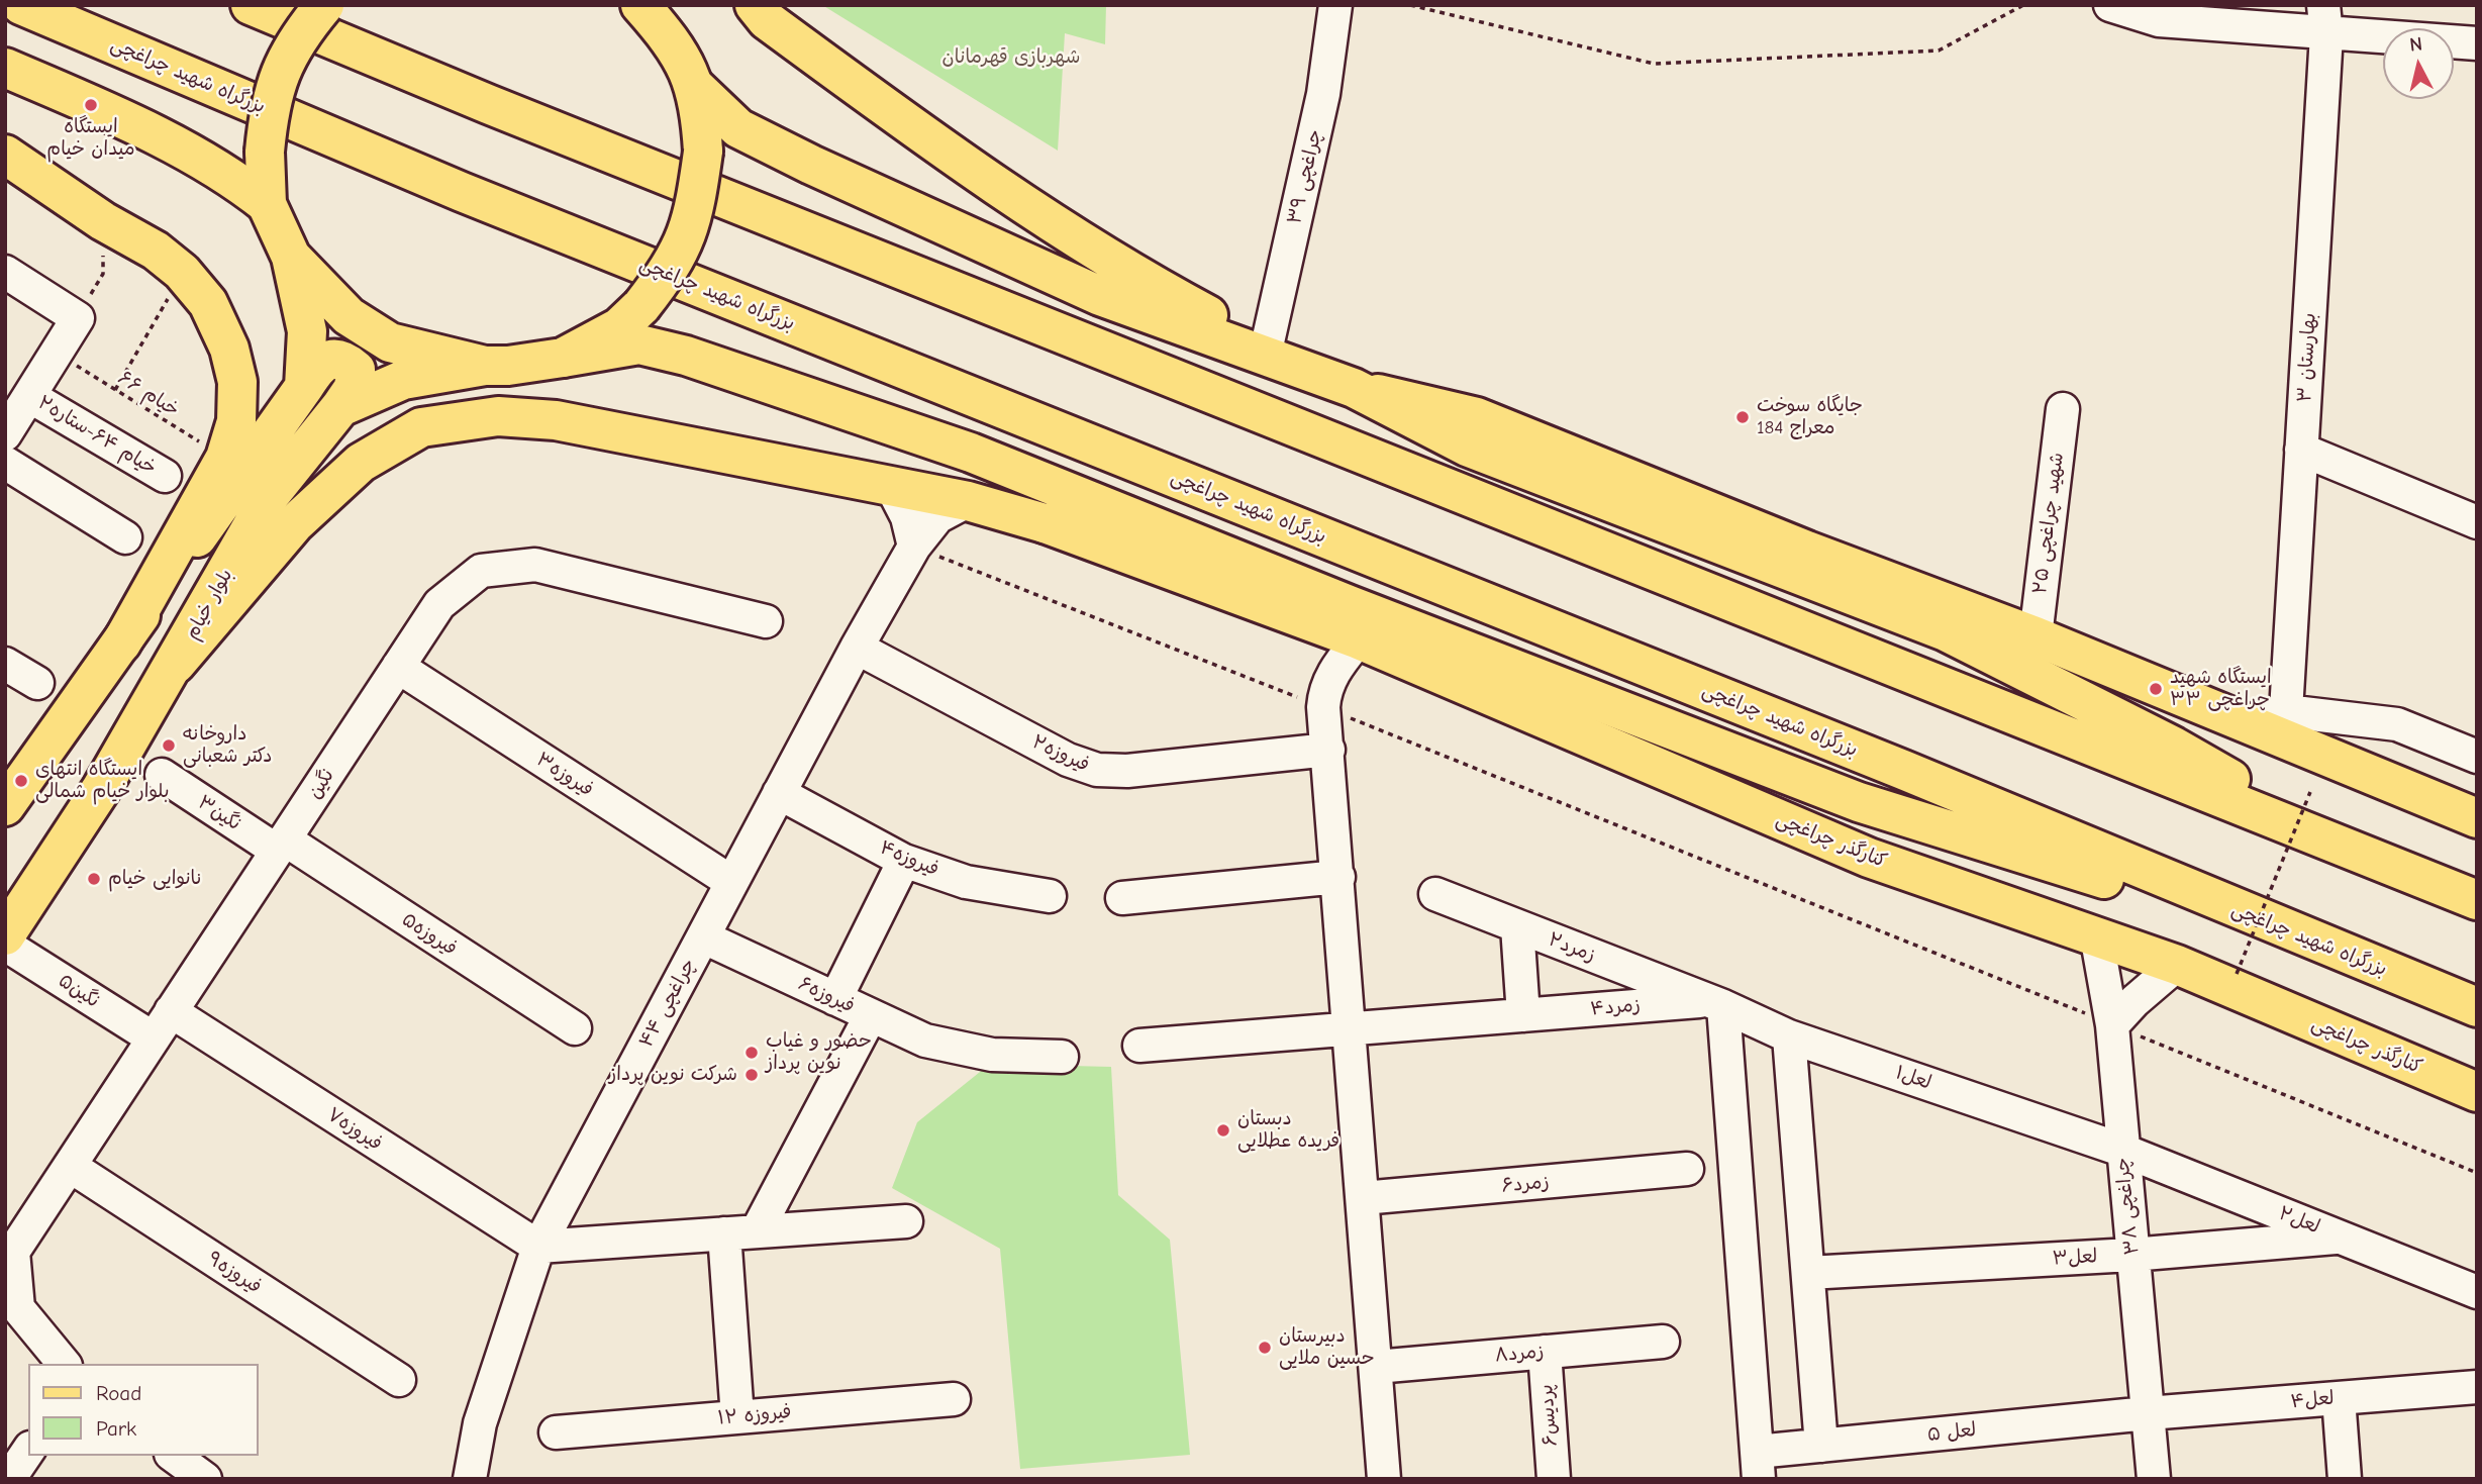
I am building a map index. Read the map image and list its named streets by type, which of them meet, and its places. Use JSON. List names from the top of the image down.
{
  "streets": {
    "main road": ["بزرگراه شهید چراغچی", "بلوار خیام", "کنارگذر چراغچی"],
    "street": [
      "چراغچی ۳۹",
      "بهارستان ۳",
      "خیام ۶۴-ستاره۲",
      "شهید چراغچی ٣۵",
      "فیروزه۲",
      "فیروزه۳",
      "نگین",
      "نگین۳",
      "فیروزه۴",
      "فیروزه۵",
      "زمرد۲",
      "نگین۵",
      "فیروزه۶",
      "چراغچی ۴۴",
      "زمرد۴",
      "لعل۱",
      "فیروزه۷",
      "زمرد۶",
      "چراغچی ۳۸",
      "لعل۲",
      "لعل۳",
      "فیروزه۹",
      "زمرد۸",
      "لعل۴",
      "فیروزه ۱۲",
      "پردیس۶",
      "لعل ۵"
    ],
    "path": ["خیام ۶۶"]
  },
  "crossings": [
    ["فیروزه۲", "چراغچی ۴۴"],
    ["فیروزه۳", "نگین"],
    ["فیروزه۳", "چراغچی ۴۴"],
    ["نگین", "نگین۳"],
    ["نگین", "فیروزه۵"],
    ["نگین", "نگین۵"],
    ["نگین", "فیروزه۷"],
    ["نگین", "فیروزه۹"],
    ["نگین۳", "فیروزه۵"],
    ["کنارگذر چراغچی", "چراغچی ۳۸"],
    ["فیروزه۴", "چراغچی ۴۴"],
    ["زمرد۲", "زمرد۴"],
    ["زمرد۲", "لعل۱"],
    ["چراغچی ۴۴", "فیروزه۷"],
    ["زمرد۴", "لعل۱"],
    ["لعل۱", "چراغچی ۳۸"],
    ["لعل۱", "لعل۲"],
    ["چراغچی ۳۸", "لعل۲"],
    ["چراغچی ۳۸", "لعل۳"],
    ["چراغچی ۳۸", "لعل۴"],
    ["چراغچی ۳۸", "لعل ۵"],
    ["لعل۲", "لعل۳"],
    ["زمرد۸", "پردیس۶"],
    ["لعل۴", "لعل ۵"]
  ],
  "parks": ["شهربازی قهرمانان"],
  "places": [
    "ایستگاه میدان خیام",
    "جایگاه سوخت 184 معراج",
    "ایستگاه شهید چراغچی ۳۳",
    "داروخانه دکتر شعبانی",
    "ایستگاه انتهای بلوار خیام شمالی",
    "نانوایی خیام",
    "حضور و غیاب نوین پرداز",
    "شرکت نوین پرداز",
    "دبستان فریده عطلایی",
    "دبیرستان حسین ملایی"
  ],
  "legend": ["Road", "Park"],
  "north": "top"
}
